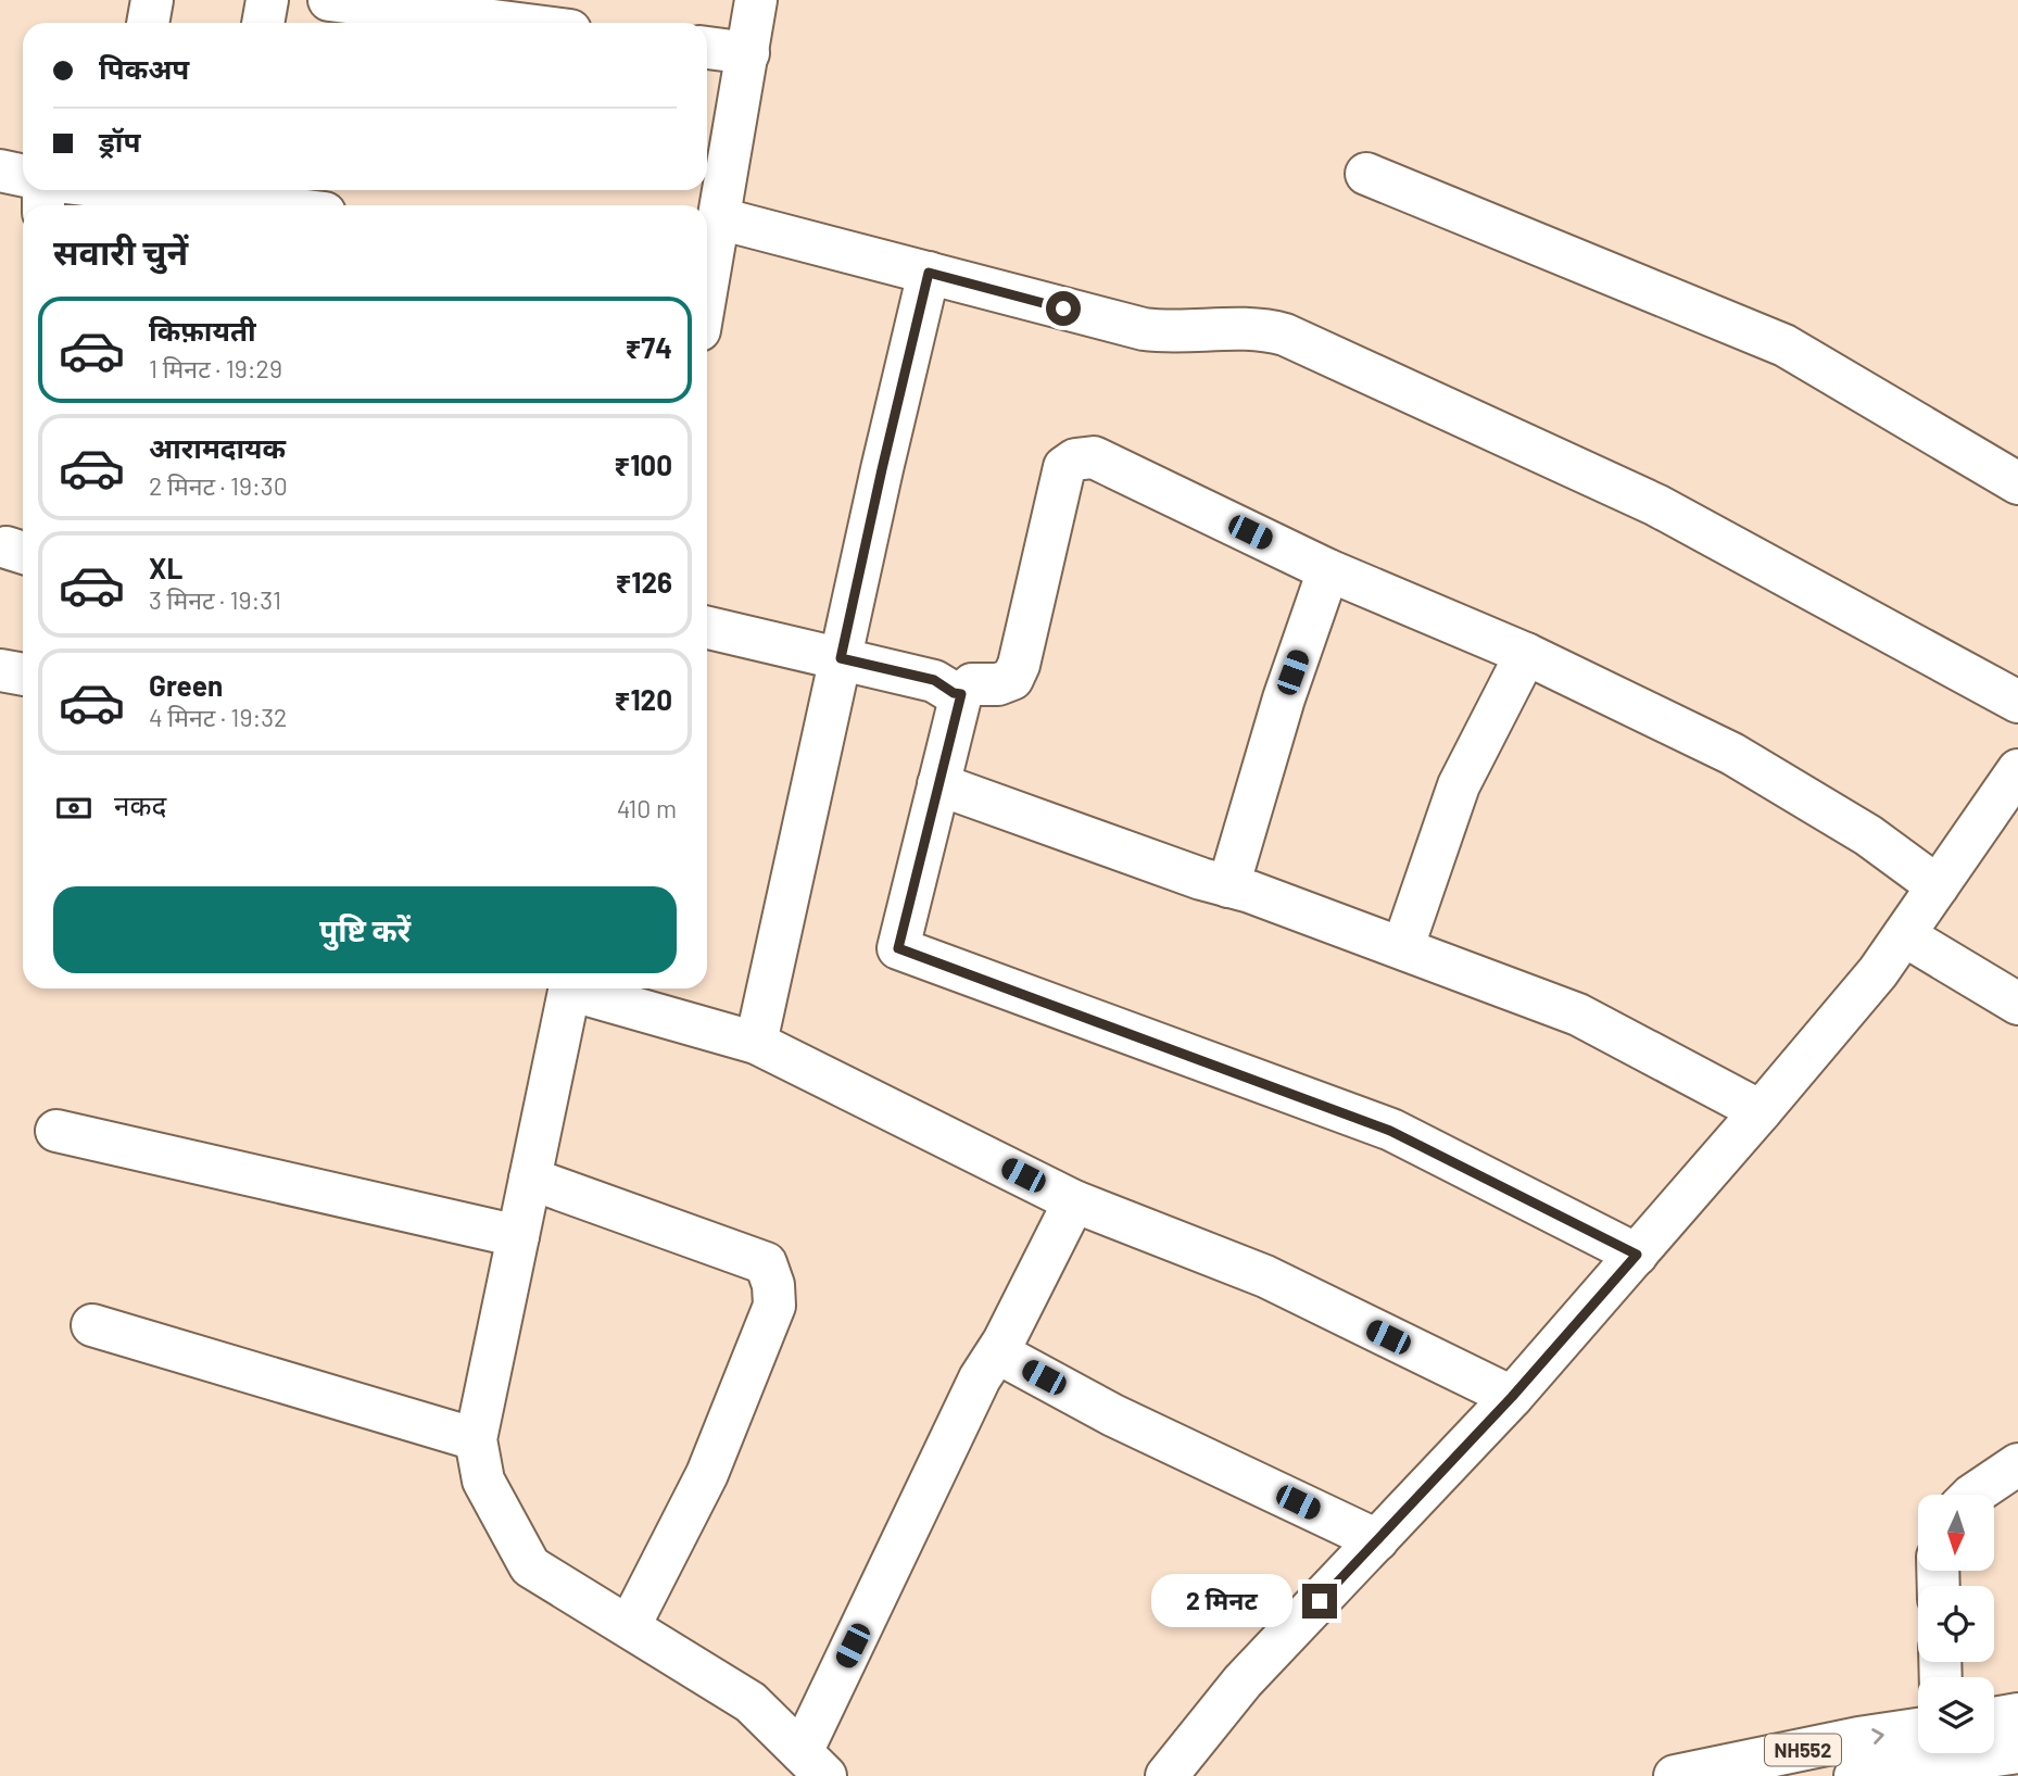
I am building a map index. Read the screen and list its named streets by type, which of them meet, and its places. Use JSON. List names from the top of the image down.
{
  "streets": {
    "main road": ["NH552"]
  },
  "north": "bottom",
  "page": {
    "banner": ["पिकअप", "ड्रॉप"],
    "heading": "सवारी चुनें",
    "list": [
      {
        "name": "किफ़ायती",
        "note": "1 मिनट · 19:29",
        "value": "₹74"
      },
      {
        "name": "आरामदायक",
        "note": "2 मिनट · 19:30",
        "value": "₹100"
      },
      {
        "name": "XL",
        "note": "3 मिनट · 19:31",
        "value": "₹126"
      },
      {
        "name": "Green",
        "note": "4 मिनट · 19:32",
        "value": "₹120"
      }
    ],
    "pay": ["नकद", "410 m"],
    "buttons": "पुष्टि करें",
    "bubble": "2 मिनट"
  }
}
